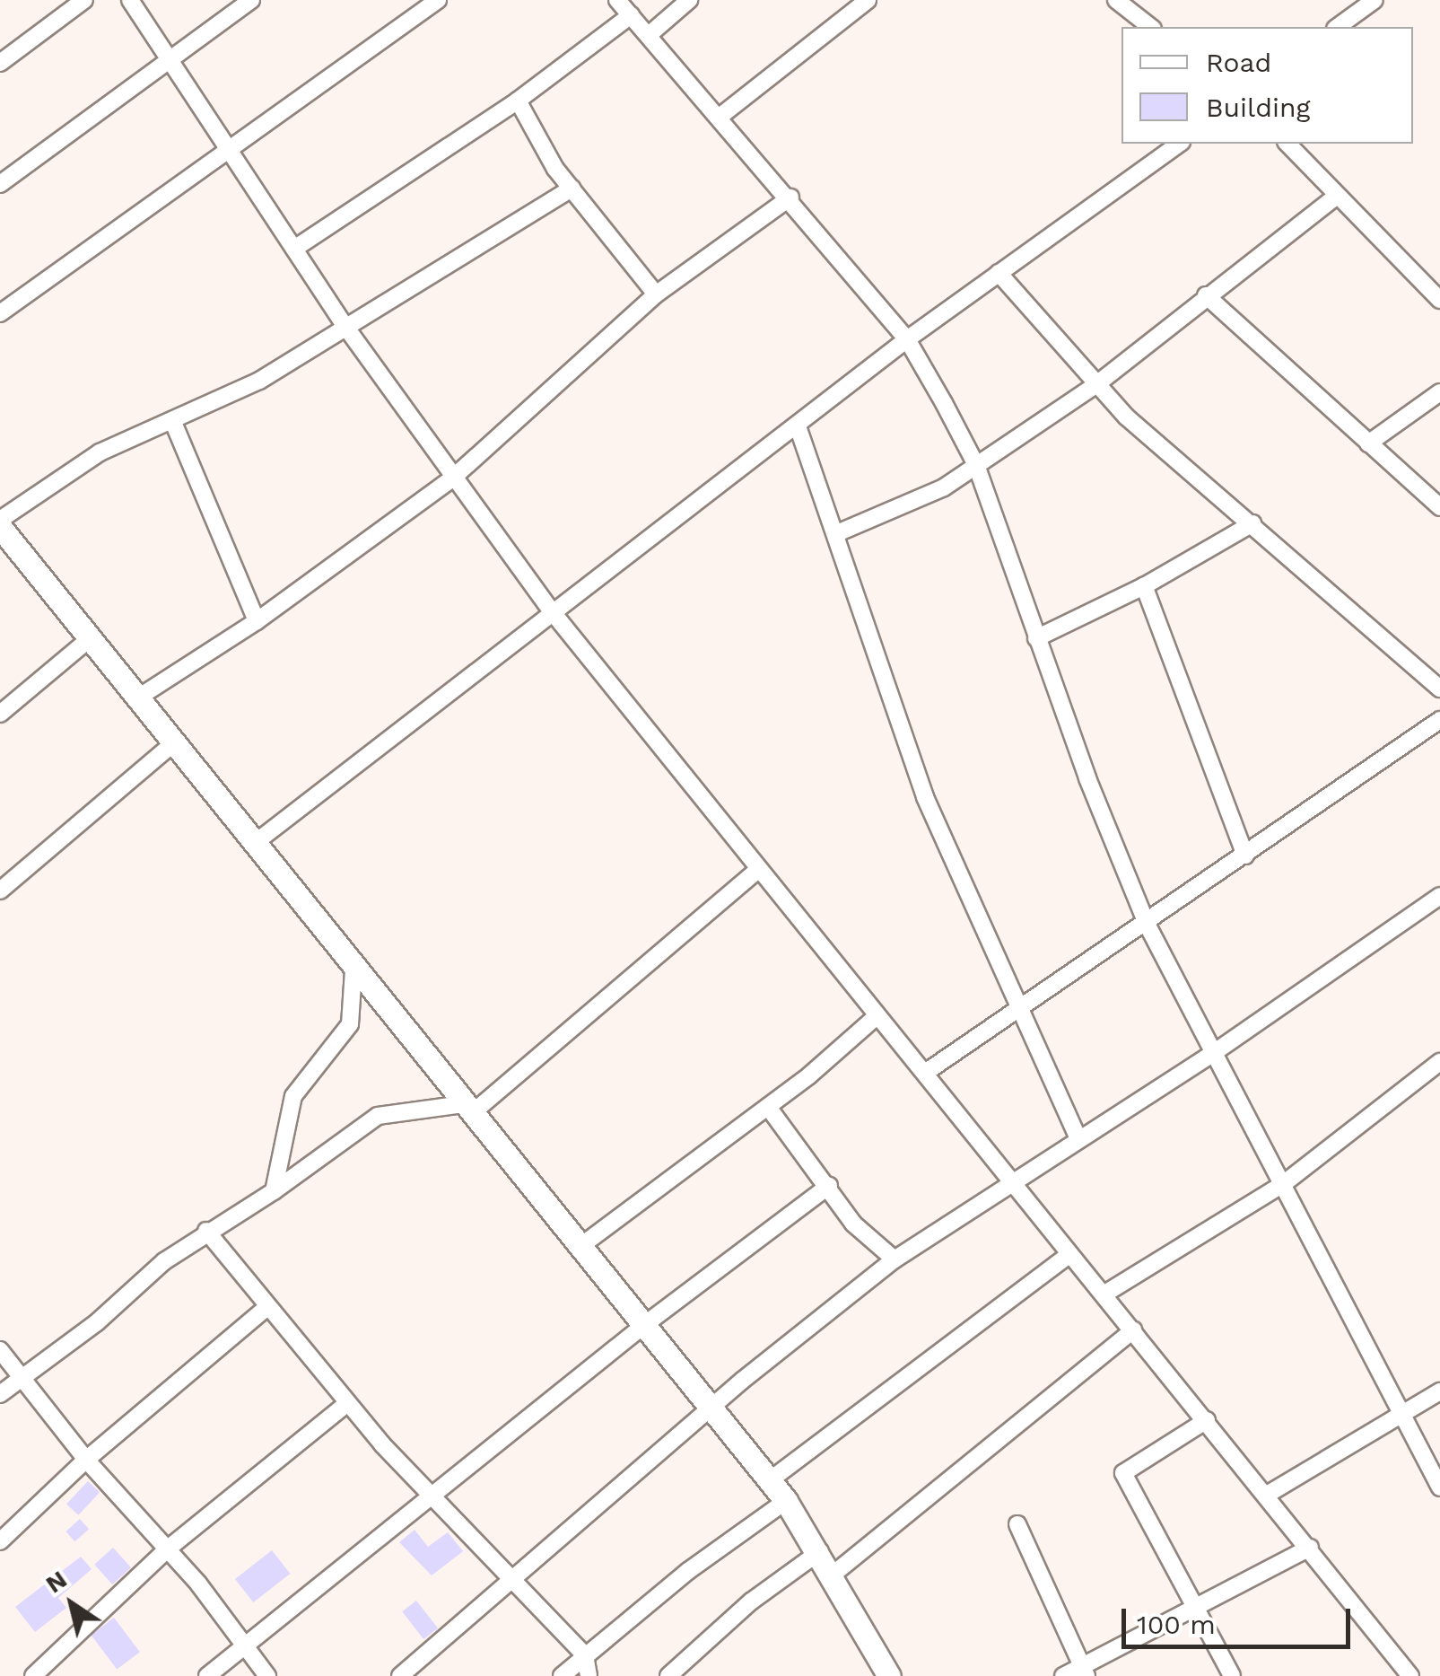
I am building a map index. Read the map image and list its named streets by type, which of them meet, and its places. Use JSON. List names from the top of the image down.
{
  "legend": ["Road", "Building"],
  "scale_bar": "100 m",
  "north": "top left"
}
